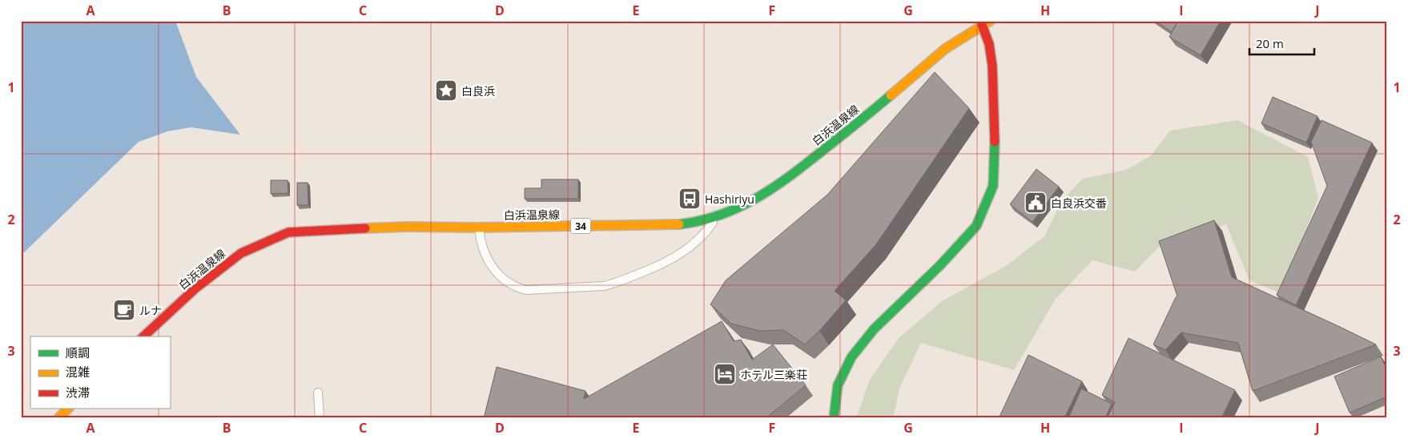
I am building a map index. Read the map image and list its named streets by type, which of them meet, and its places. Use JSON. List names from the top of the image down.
{
  "streets": {
    "main road": ["白浜温泉線", "34"]
  },
  "places": {
    "place": ["白良浜"],
    "bus stop": ["Hashiriyu"],
    "public building": ["白良浜交番"],
    "cafe": ["ルナ"],
    "hotel": ["ホテル三楽荘"]
  },
  "legend": ["順調", "混雑", "渋滞"],
  "scale_bar": "20 m",
  "grid": {
    "columns": [
      "A",
      "B",
      "C",
      "D",
      "E",
      "F",
      "G",
      "H",
      "I",
      "J"
    ],
    "rows": ["1", "2", "3"]
  }
}
